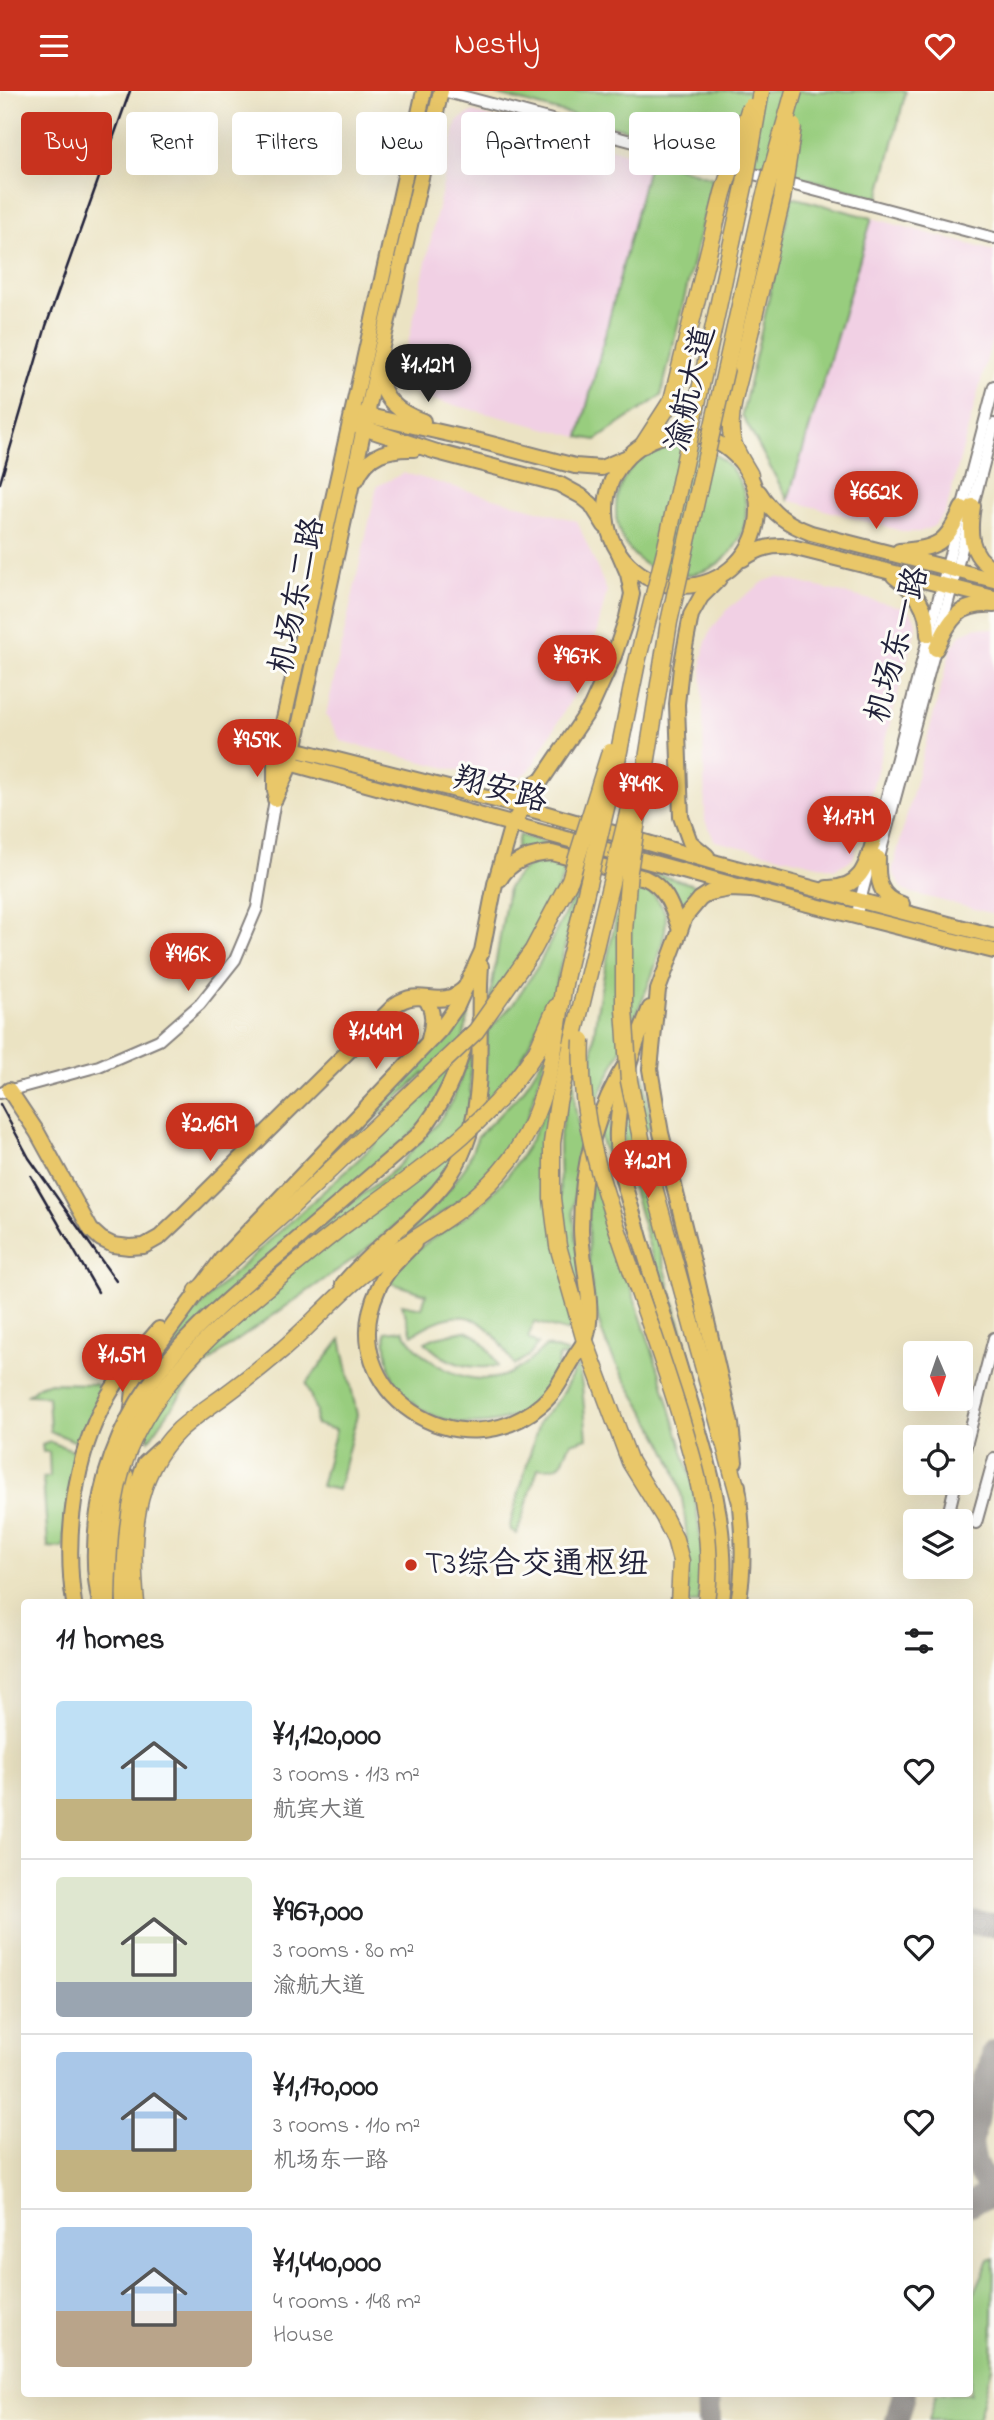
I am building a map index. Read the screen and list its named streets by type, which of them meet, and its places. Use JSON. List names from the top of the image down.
{
  "streets": {
    "highway": ["渝航大道"],
    "main road": ["机场东二路", "翔安路"],
    "street": ["机场东一路"]
  },
  "crossings": [
    ["机场东二路", "翔安路"],
    ["机场东一路", "翔安路"]
  ],
  "places": ["T3综合交通枢纽"],
  "north": "bottom",
  "page": {
    "header": "Nestly",
    "chip": [
      "Buy",
      "Rent",
      "Filters",
      "New",
      "Apartment",
      "House"
    ],
    "price": [
      "¥1.12M",
      "¥662K",
      "¥967K",
      "¥959K",
      "¥949K",
      "¥1.17M",
      "¥916K",
      "¥1.44M",
      "¥2.16M",
      "¥1.2M",
      "¥1.5M"
    ],
    "heading": "11 homes",
    "list": [
      {
        "name": "¥1,120,000",
        "note": "3 rooms · 113 m² · 航宾大道"
      },
      {
        "name": "¥967,000",
        "note": "3 rooms · 80 m² · 渝航大道"
      },
      {
        "name": "¥1,170,000",
        "note": "3 rooms · 110 m² · 机场东一路"
      },
      {
        "name": "¥1,440,000",
        "note": "4 rooms · 148 m² · House"
      }
    ]
  }
}
